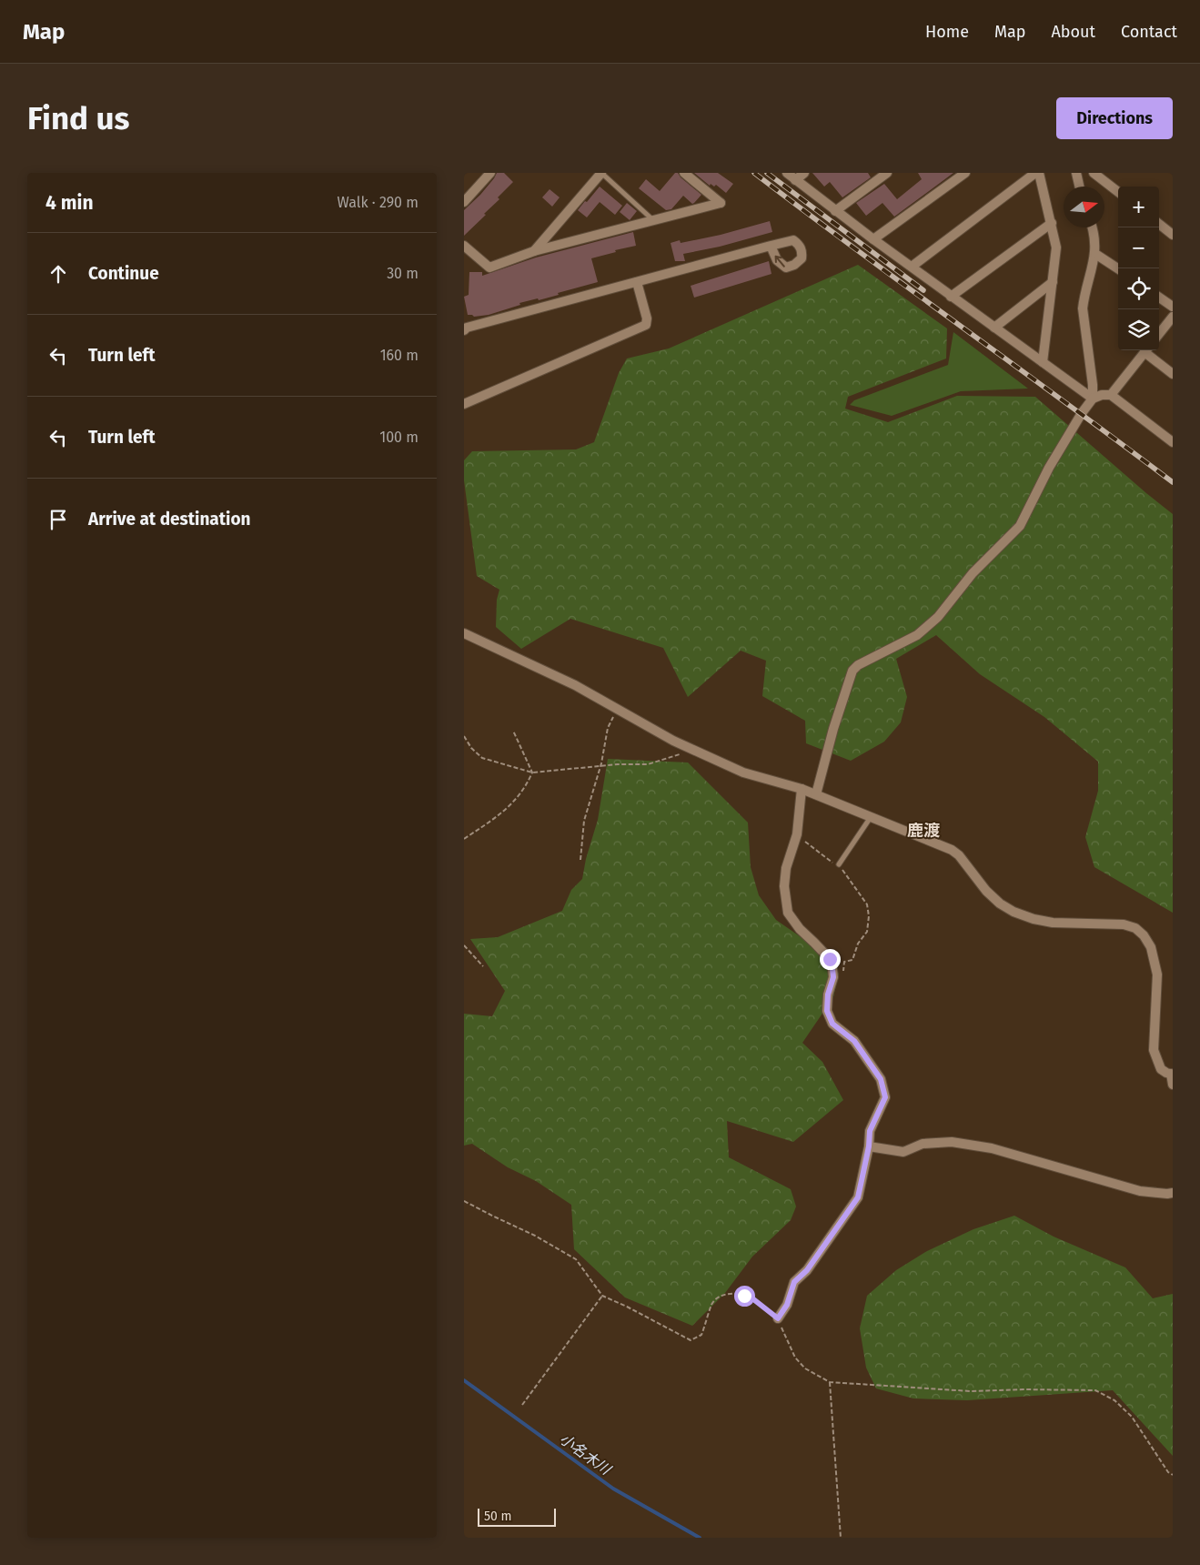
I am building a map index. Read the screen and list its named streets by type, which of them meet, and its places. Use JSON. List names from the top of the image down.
{
  "districts": ["鹿渡"],
  "water": ["小名木川"],
  "scale_bar": "50 m",
  "north": "right",
  "page": {
    "header": "Map",
    "nav": [
      "Home",
      "Map",
      "About",
      "Contact"
    ],
    "buttons": "Directions",
    "title": "Find us",
    "heading": ["4 min", "Walk · 290 m"],
    "map_buttons": ["+", "−"],
    "list": [
      ["Continue", "30 m"],
      ["Turn left", "160 m"],
      ["Turn left", "100 m"],
      "Arrive at destination"
    ],
    "scale": "50 m"
  }
}
